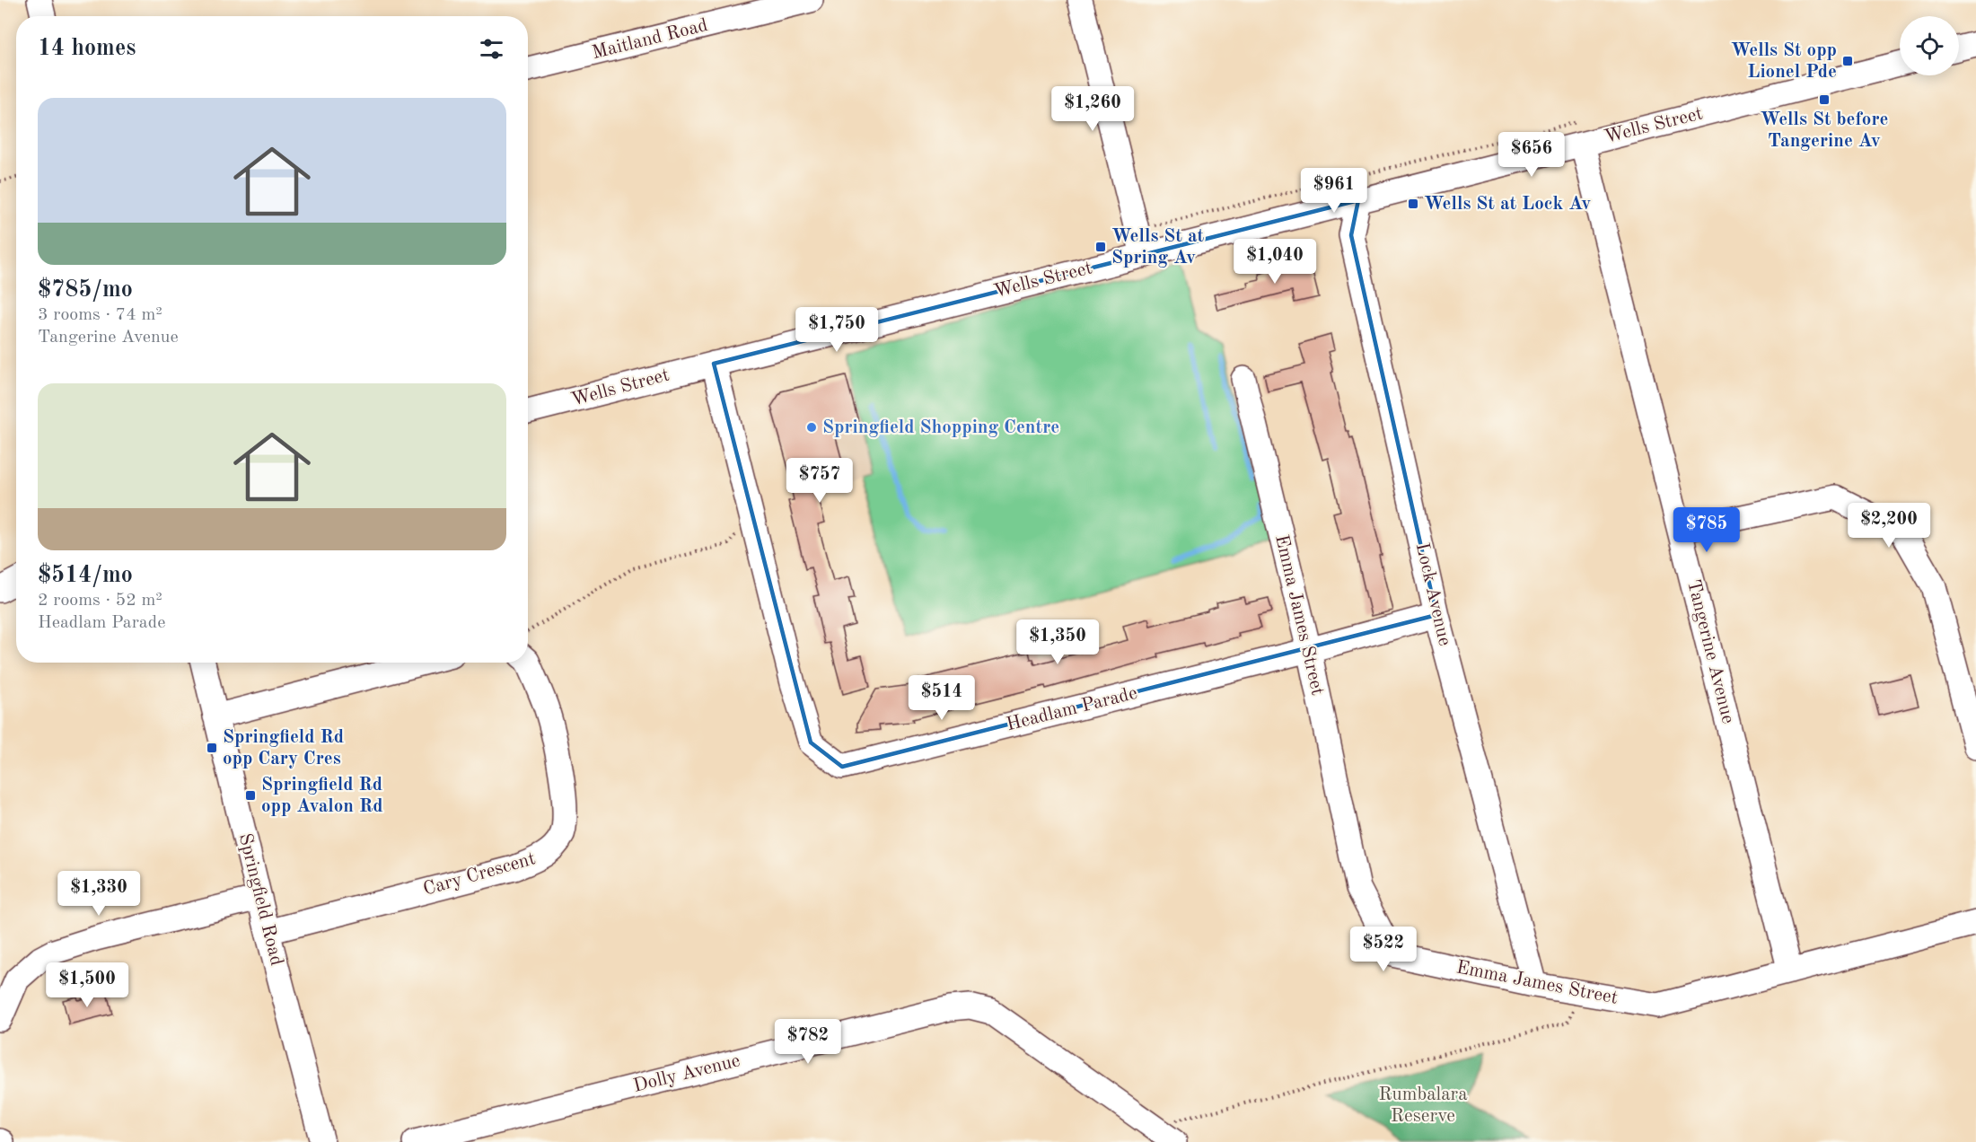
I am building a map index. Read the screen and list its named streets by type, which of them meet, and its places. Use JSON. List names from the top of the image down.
{
  "streets": {
    "street": [
      "Maitland Road",
      "Wells Street",
      "Lock Avenue",
      "Emma James Street",
      "Tangerine Avenue",
      "Headlam Parade",
      "Cary Crescent",
      "Springfield Road",
      "Dolly Avenue"
    ]
  },
  "crossings": [
    ["Wells Street", "Lock Avenue"],
    ["Wells Street", "Tangerine Avenue"],
    ["Wells Street", "Headlam Parade"],
    ["Lock Avenue", "Emma James Street"],
    ["Lock Avenue", "Headlam Parade"],
    ["Emma James Street", "Tangerine Avenue"],
    ["Emma James Street", "Headlam Parade"],
    ["Cary Crescent", "Springfield Road"]
  ],
  "parks": ["Rumbalara Reserve"],
  "places": {
    "transit": [
      "Wells St opp Lionel Pde",
      "Wells St before Tangerine Av",
      "Wells St at Lock Av",
      "Wells St at Spring Av",
      "Springfield Rd opp Cary Cres",
      "Springfield Rd opp Avalon Rd"
    ],
    "other": ["Springfield Shopping Centre"]
  },
  "page": {
    "heading": "14 homes",
    "list": [
      {
        "name": "$785/mo",
        "note": "3 rooms · 74 m² · Tangerine Avenue"
      },
      {
        "name": "$514/mo",
        "note": "2 rooms · 52 m² · Headlam Parade"
      }
    ],
    "price": [
      "$1,260",
      "$656",
      "$961",
      "$1,040",
      "$1,750",
      "$757",
      "$2,200",
      "$785",
      "$1,350",
      "$514",
      "$1,330",
      "$522",
      "$1,500",
      "$782"
    ]
  }
}
